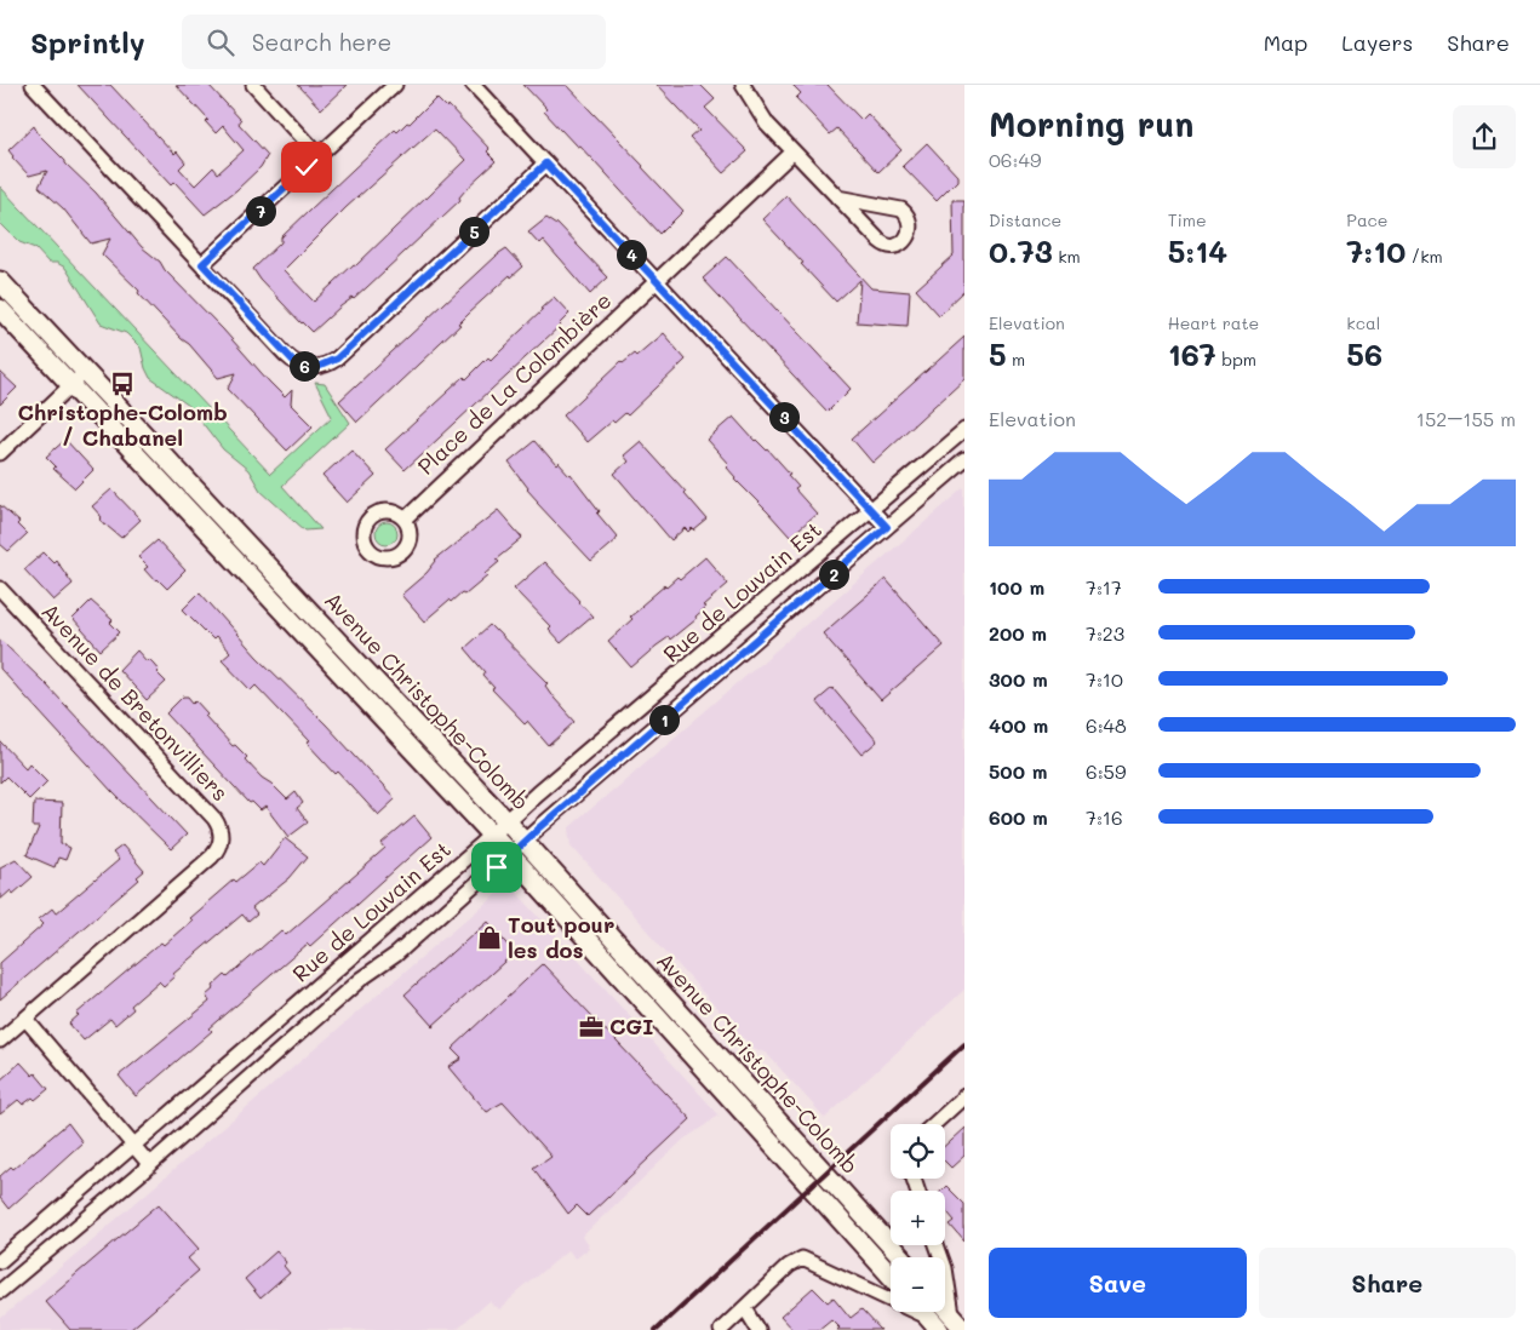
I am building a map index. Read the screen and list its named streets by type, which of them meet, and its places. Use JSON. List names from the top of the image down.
{
  "streets": {
    "main road": ["Avenue Christophe-Colomb"],
    "street": ["Place de La Colombière", "Rue de Louvain Est", "Avenue de Bretonvilliers"]
  },
  "crossings": [
    ["Rue de Louvain Est", "Avenue Christophe-Colomb"]
  ],
  "places": {
    "bus stop": ["Christophe-Colomb / Chabanel"],
    "shop": ["Tout pour les dos"],
    "office": ["CGI"]
  },
  "page": {
    "header": "Sprintly",
    "search": "Search here",
    "nav": ["Map", "Layers", "Share"],
    "heading": ["Morning run", "06:49"],
    "stats": [
      ["Distance", "0.73 km"],
      ["Time", "5:14"],
      ["Pace", "7:10 /km"],
      ["Elevation", "5 m"],
      ["Heart rate", "167 bpm"],
      ["kcal", "56"]
    ],
    "pins": [
      "7",
      "5",
      "4",
      "6",
      "3",
      "2",
      "1"
    ],
    "chart": ["Elevation", "152–155 m"],
    "list": [
      {
        "name": "100 m",
        "note": "7:17"
      },
      {
        "name": "200 m",
        "note": "7:23"
      },
      {
        "name": "300 m",
        "note": "7:10"
      },
      {
        "name": "400 m",
        "note": "6:48"
      },
      {
        "name": "500 m",
        "note": "6:59"
      },
      {
        "name": "600 m",
        "note": "7:16"
      }
    ],
    "map_buttons": ["+", "−"],
    "buttons": ["Save", "Share"]
  }
}
